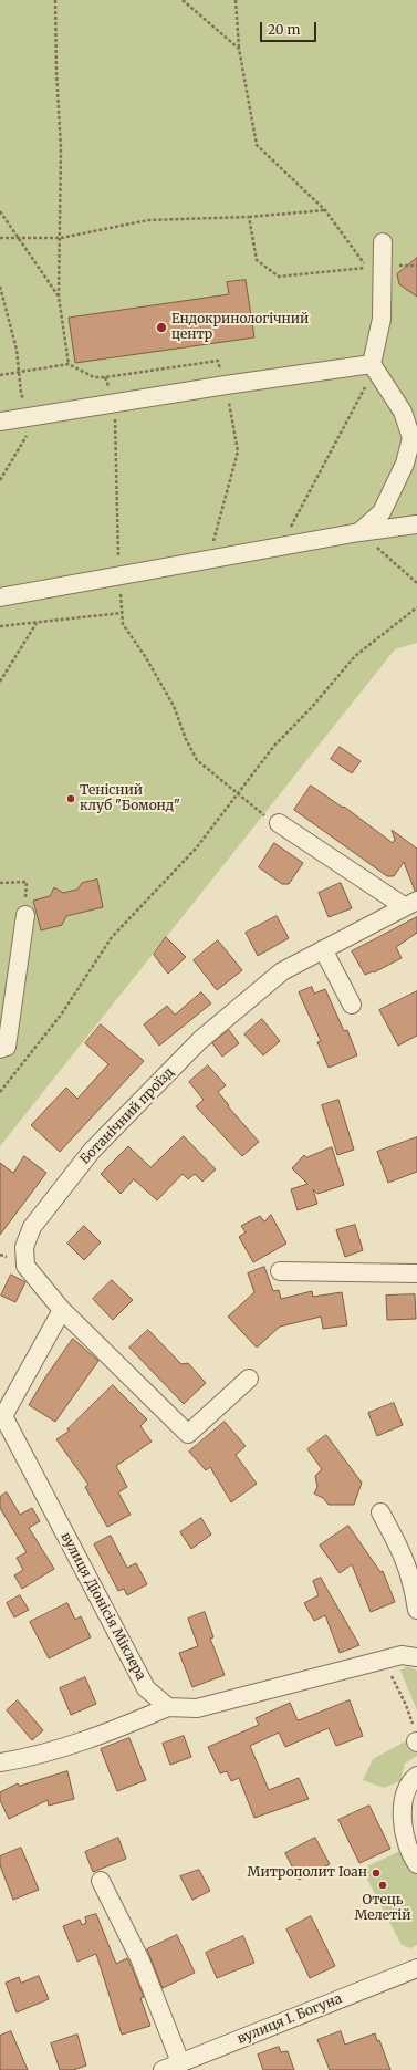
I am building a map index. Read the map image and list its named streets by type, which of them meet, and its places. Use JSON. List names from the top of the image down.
{
  "streets": {
    "street": ["Ботанічний проїзд", "вулиця Діонісія Міклера", "вулиця І. Богуна"]
  },
  "places": [
    "Ендокринологічний центр",
    "Тенісний клуб \"Бомонд\"",
    "Митрополит Іоан",
    "Отець Мелетій"
  ],
  "scale_bar": "20 m"
}
